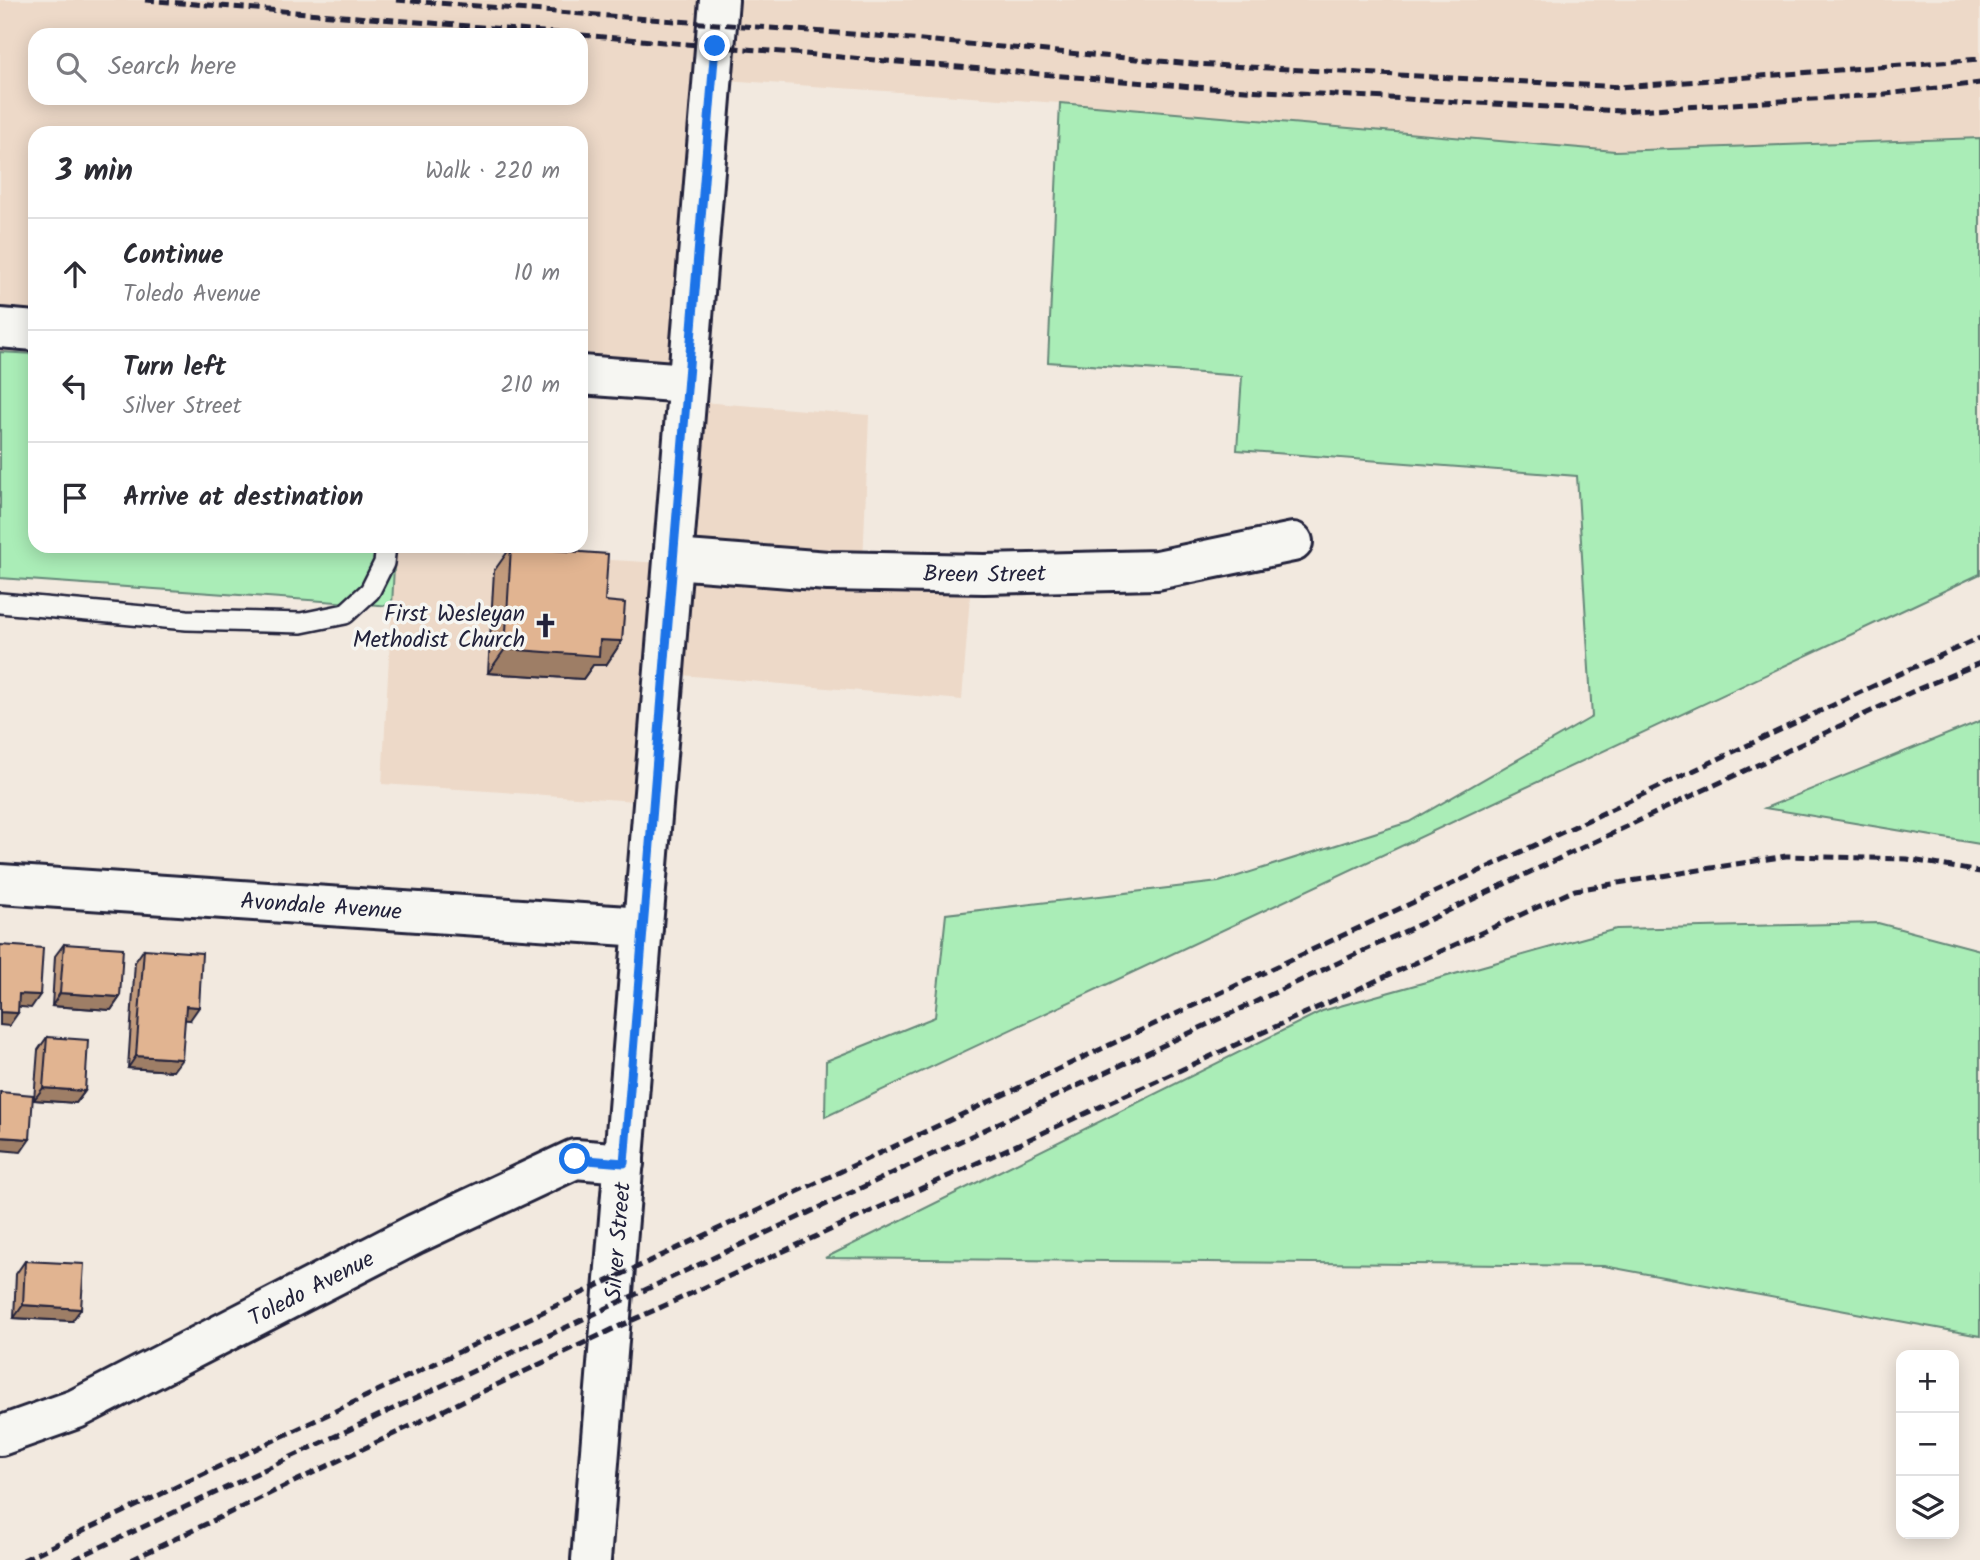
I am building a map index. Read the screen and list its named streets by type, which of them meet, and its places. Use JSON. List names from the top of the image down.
{
  "streets": {
    "street": [
      "Breen Street",
      "Avondale Avenue",
      "Silver Street",
      "Toledo Avenue"
    ]
  },
  "crossings": [
    ["Breen Street", "Silver Street"],
    ["Avondale Avenue", "Silver Street"],
    ["Silver Street", "Toledo Avenue"]
  ],
  "places": {
    "church": ["First Wesleyan Methodist Church"]
  },
  "page": {
    "search": "Search here",
    "heading": ["3 min", "Walk · 220 m"],
    "list": [
      ["Continue", "Toledo Avenue", "10 m"],
      ["Turn left", "Silver Street", "210 m"],
      "Arrive at destination"
    ],
    "map_buttons": ["+", "−"]
  }
}
